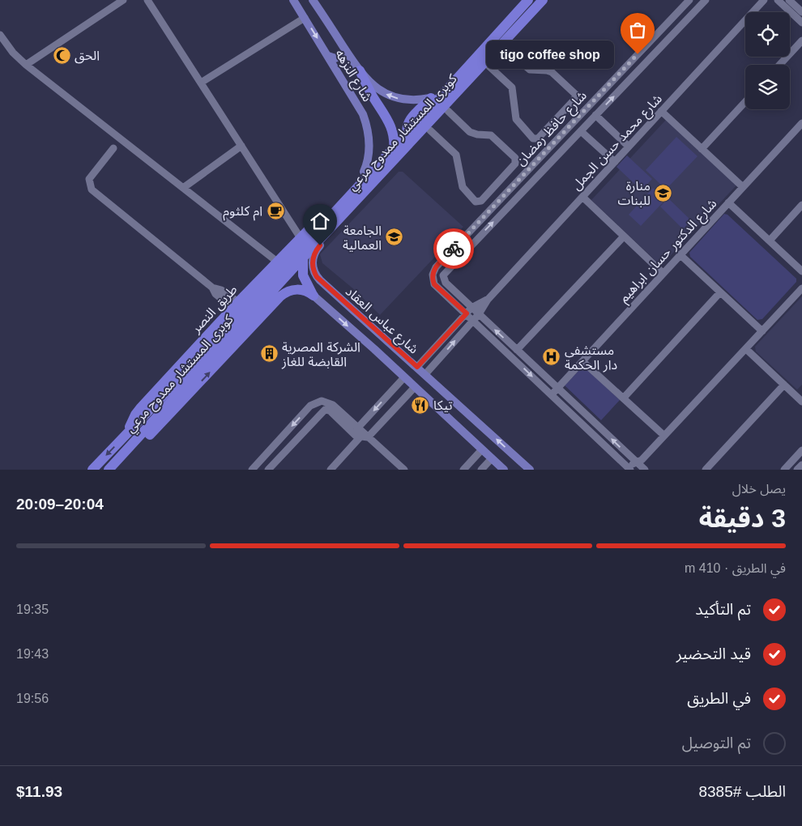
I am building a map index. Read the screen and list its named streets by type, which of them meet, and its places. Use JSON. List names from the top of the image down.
{
  "streets": {
    "highway": ["كوبرى المستشار ممدوح مرعي", "طريق النصر"],
    "main road": ["شارع النزهه", "شارع عباس العقاد"],
    "street": ["شارع حافظ رمضان", "شارع محمد حسن الجمل", "شارع الدكتور حسان ابراهيم"]
  },
  "crossings": [
    ["شارع النزهه", "طريق النصر"],
    ["شارع حافظ رمضان", "شارع محمد حسن الجمل"],
    ["كوبرى المستشار ممدوح مرعي", "طريق النصر"],
    ["شارع محمد حسن الجمل", "شارع عباس العقاد"]
  ],
  "places": {
    "other": ["tigo coffee shop"],
    "mosque": ["الحق"],
    "school or university": ["منارة للبنات", "الجامعة العمالية"],
    "cafe": ["ام كلثوم"],
    "building": ["الشركة المصرية القابضة للغاز"],
    "hospital": ["مستشفي دار الحكمة"],
    "restaurant": ["تيكا"]
  },
  "page": {
    "bubble": "tigo coffee shop",
    "heading": ["3 دقيقة", "يصل خلال", "20:04–20:09"],
    "panel": ["الطلب #8385", "$11.93"],
    "bar": "في الطريق · 410 m",
    "list": [
      ["تم التأكيد", "19:35"],
      ["قيد التحضير", "19:43"],
      ["في الطريق", "19:56"],
      "تم التوصيل"
    ]
  }
}
